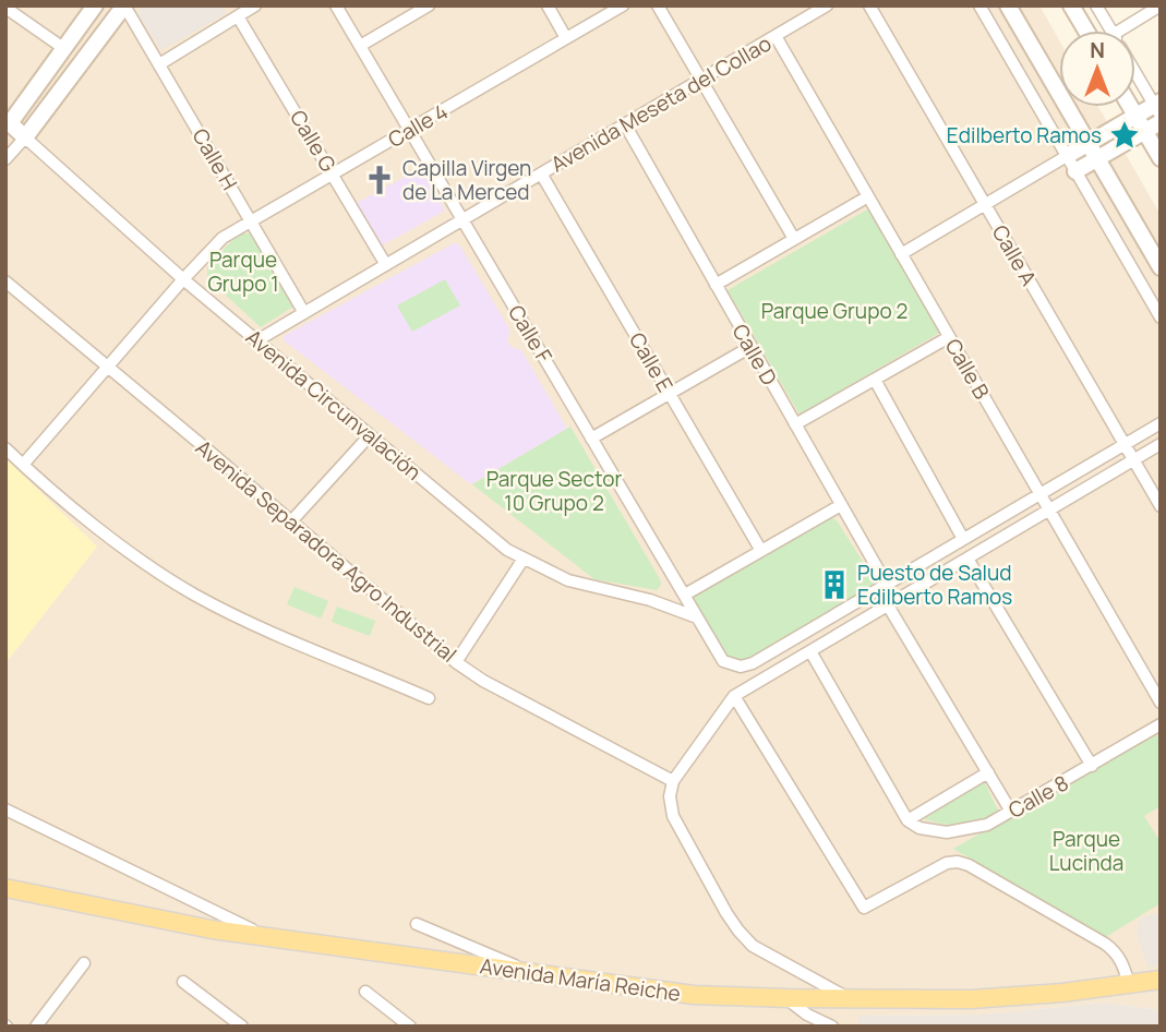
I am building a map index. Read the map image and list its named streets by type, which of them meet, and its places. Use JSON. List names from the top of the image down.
{
  "streets": {
    "main road": ["Avenida María Reiche"],
    "street": [
      "Avenida Meseta del Collao",
      "Calle 4",
      "Calle G",
      "Calle H",
      "Calle A",
      "Calle F",
      "Calle D",
      "Calle E",
      "Calle B",
      "Avenida Circunvalación",
      "Avenida Separadora Agro Industrial",
      "Calle 8"
    ]
  },
  "crossings": [
    ["Avenida Meseta del Collao", "Calle G"],
    ["Avenida Meseta del Collao", "Calle H"],
    ["Avenida Meseta del Collao", "Calle F"],
    ["Avenida Meseta del Collao", "Calle D"],
    ["Avenida Meseta del Collao", "Calle E"],
    ["Avenida Meseta del Collao", "Calle B"],
    ["Avenida Meseta del Collao", "Avenida Circunvalación"],
    ["Calle 4", "Calle G"],
    ["Calle 4", "Calle H"],
    ["Calle 4", "Calle F"],
    ["Calle 4", "Avenida Circunvalación"],
    ["Calle 4", "Avenida Separadora Agro Industrial"],
    ["Calle F", "Calle D"],
    ["Calle F", "Avenida Circunvalación"]
  ],
  "parks": [
    "Parque Grupo 1",
    "Parque Grupo 2",
    "Parque Sector 10 Grupo 2",
    "Parque Lucinda"
  ],
  "places": {
    "place": ["Edilberto Ramos"],
    "church": ["Capilla Virgen de La Merced"],
    "building": ["Puesto de Salud Edilberto Ramos"]
  },
  "north": "top"
}
